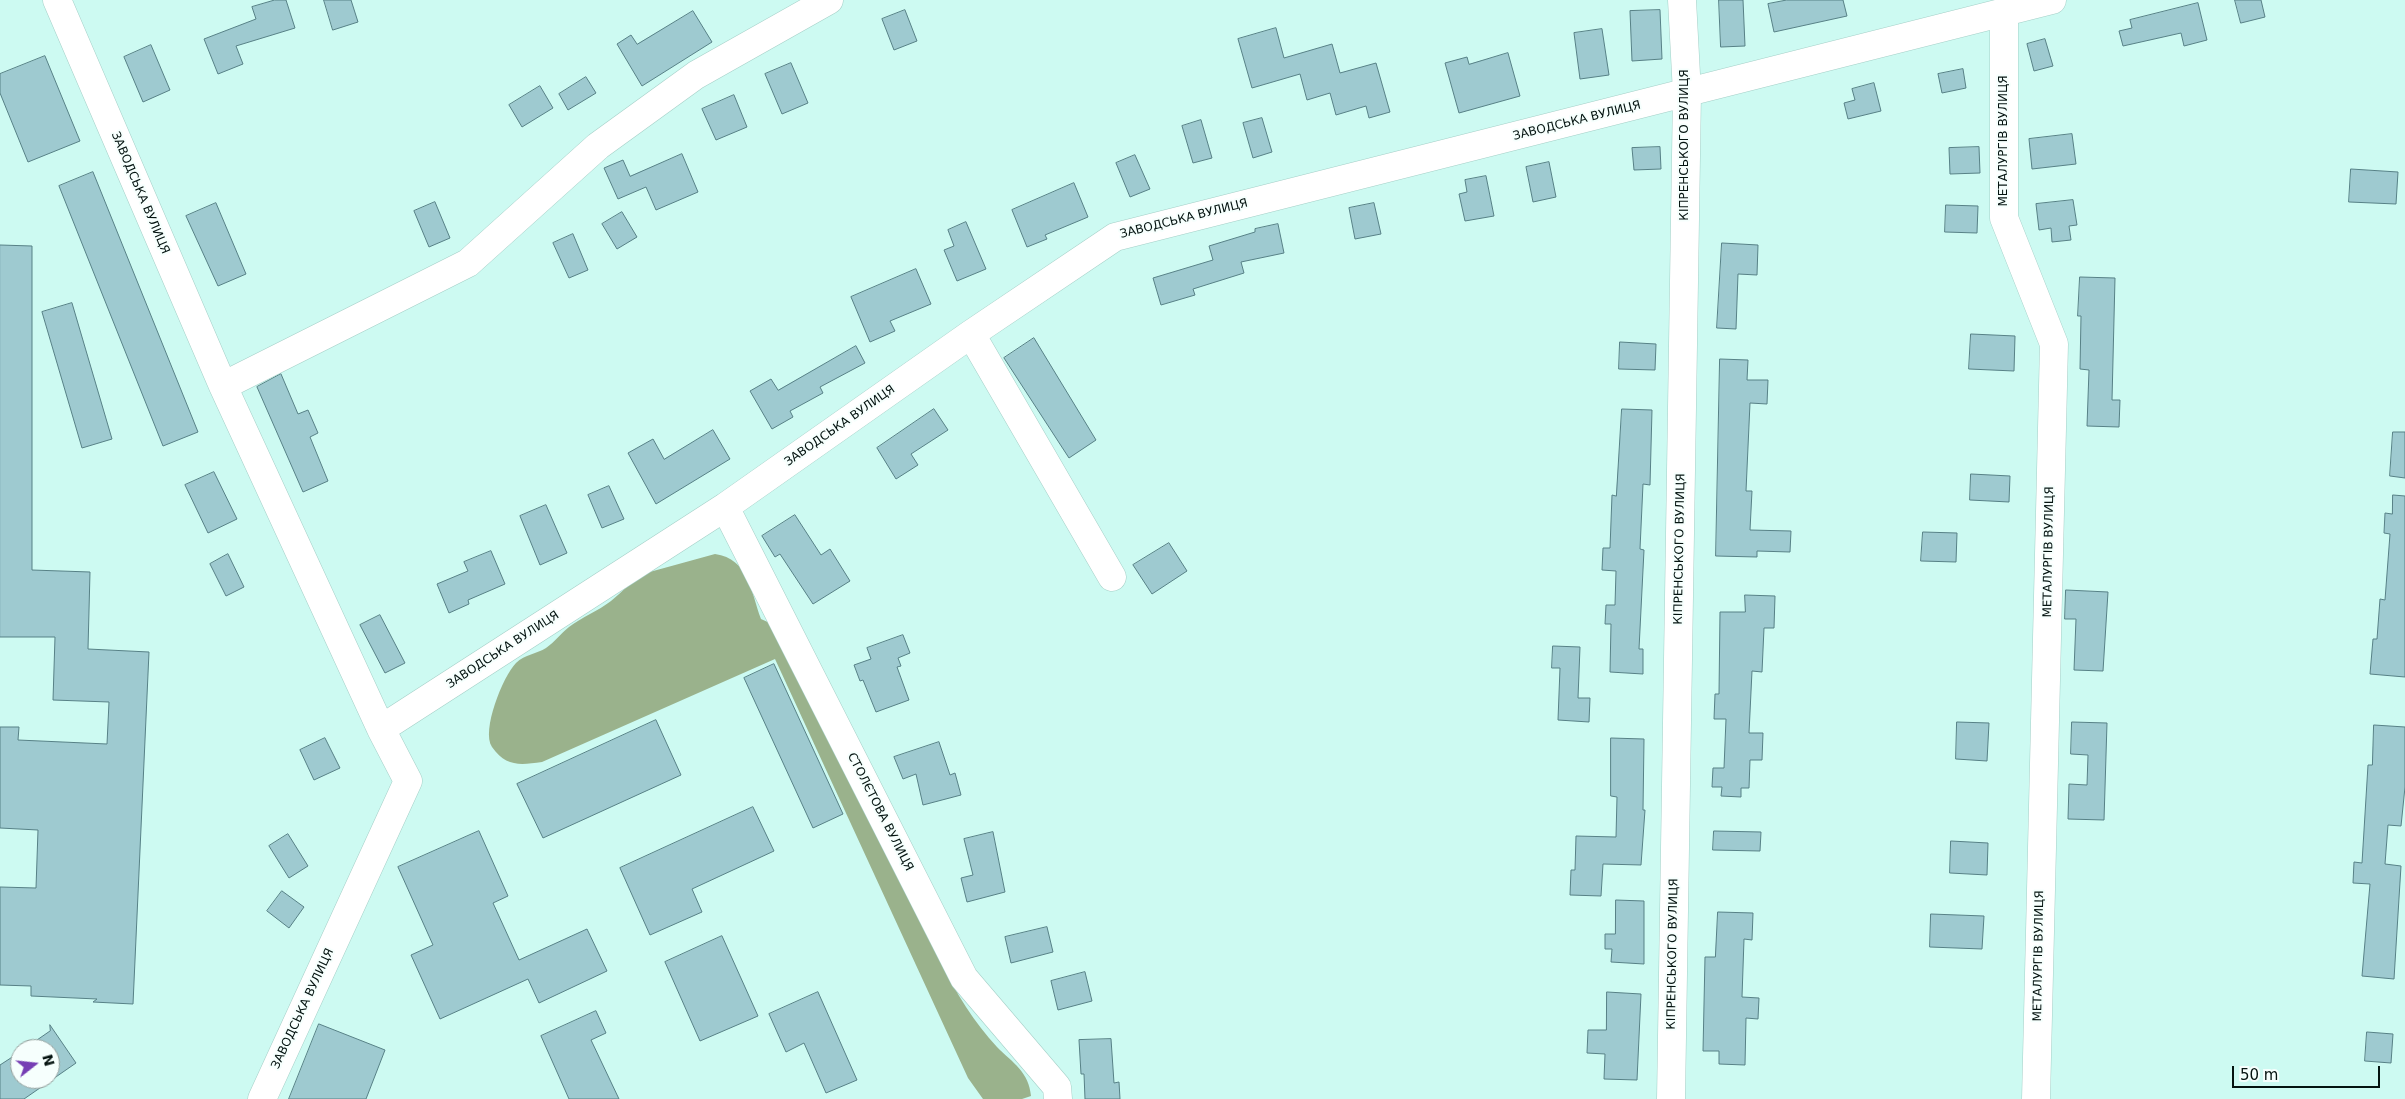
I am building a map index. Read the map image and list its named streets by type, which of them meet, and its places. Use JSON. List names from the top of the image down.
{
  "streets": {
    "street": [
      "ЗАВОДСЬКА ВУЛИЦЯ",
      "МЕТАЛУРГІВ ВУЛИЦЯ",
      "КІПРЕНСЬКОГО ВУЛИЦЯ",
      "СТОЛЄТОВА ВУЛИЦЯ"
    ]
  },
  "crossings": [
    ["ЗАВОДСЬКА ВУЛИЦЯ", "МЕТАЛУРГІВ ВУЛИЦЯ"],
    ["ЗАВОДСЬКА ВУЛИЦЯ", "КІПРЕНСЬКОГО ВУЛИЦЯ"],
    ["ЗАВОДСЬКА ВУЛИЦЯ", "СТОЛЄТОВА ВУЛИЦЯ"]
  ],
  "scale_bar": "50 m",
  "north": "right"
}
